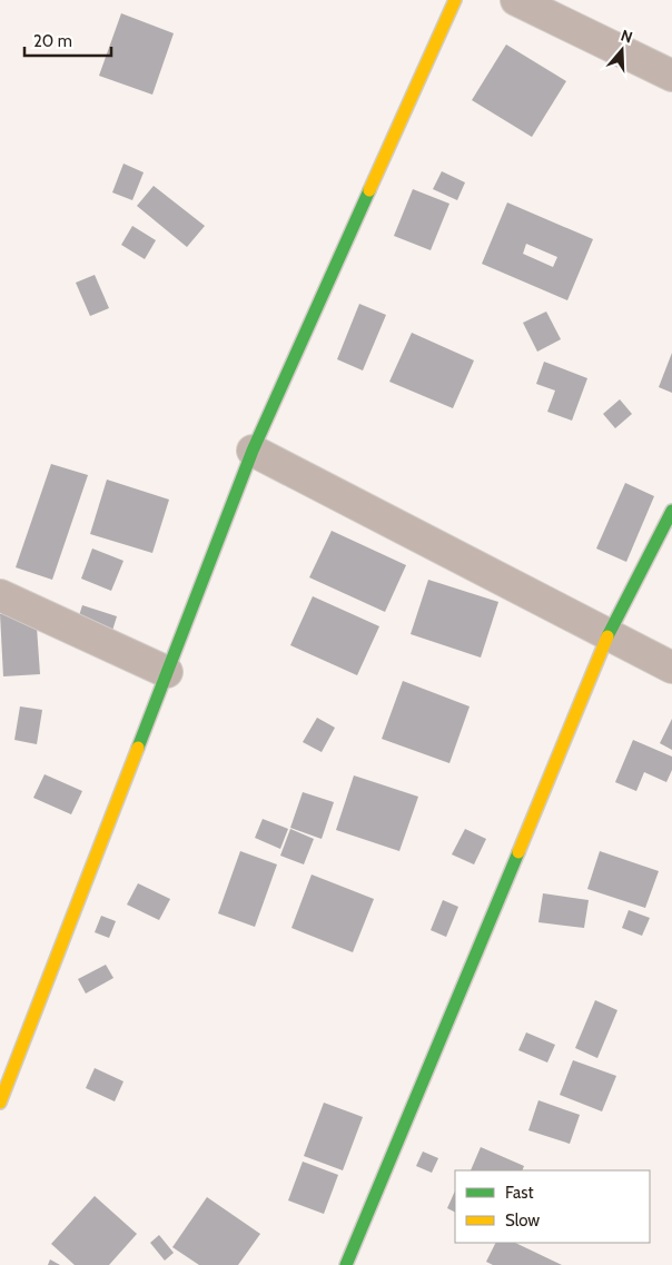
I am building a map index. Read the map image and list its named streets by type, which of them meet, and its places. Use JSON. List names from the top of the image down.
{
  "legend": ["Fast", "Slow"],
  "scale_bar": "20 m",
  "north": "top"
}
